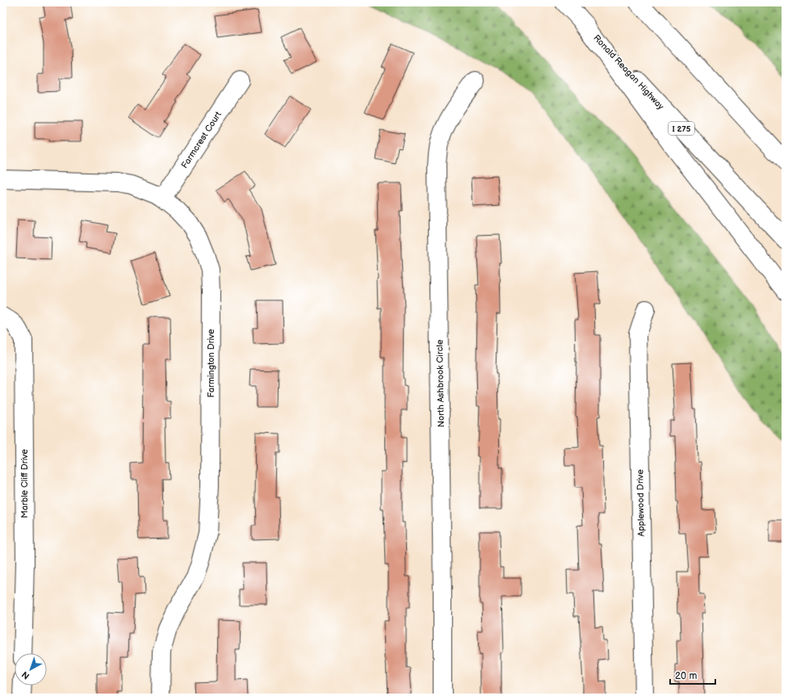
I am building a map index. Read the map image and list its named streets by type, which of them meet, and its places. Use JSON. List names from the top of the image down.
{
  "streets": {
    "main road": [
      "Ronald Reagan Highway",
      "I 275",
      "Farmcrest Court",
      "Farmington Drive",
      "North Ashbrook Circle",
      "Marble Cliff Drive",
      "Applewood Drive"
    ]
  },
  "crossings": [
    ["Farmcrest Court", "Farmington Drive"]
  ],
  "scale_bar": "20 m",
  "north": "bottom left"
}
